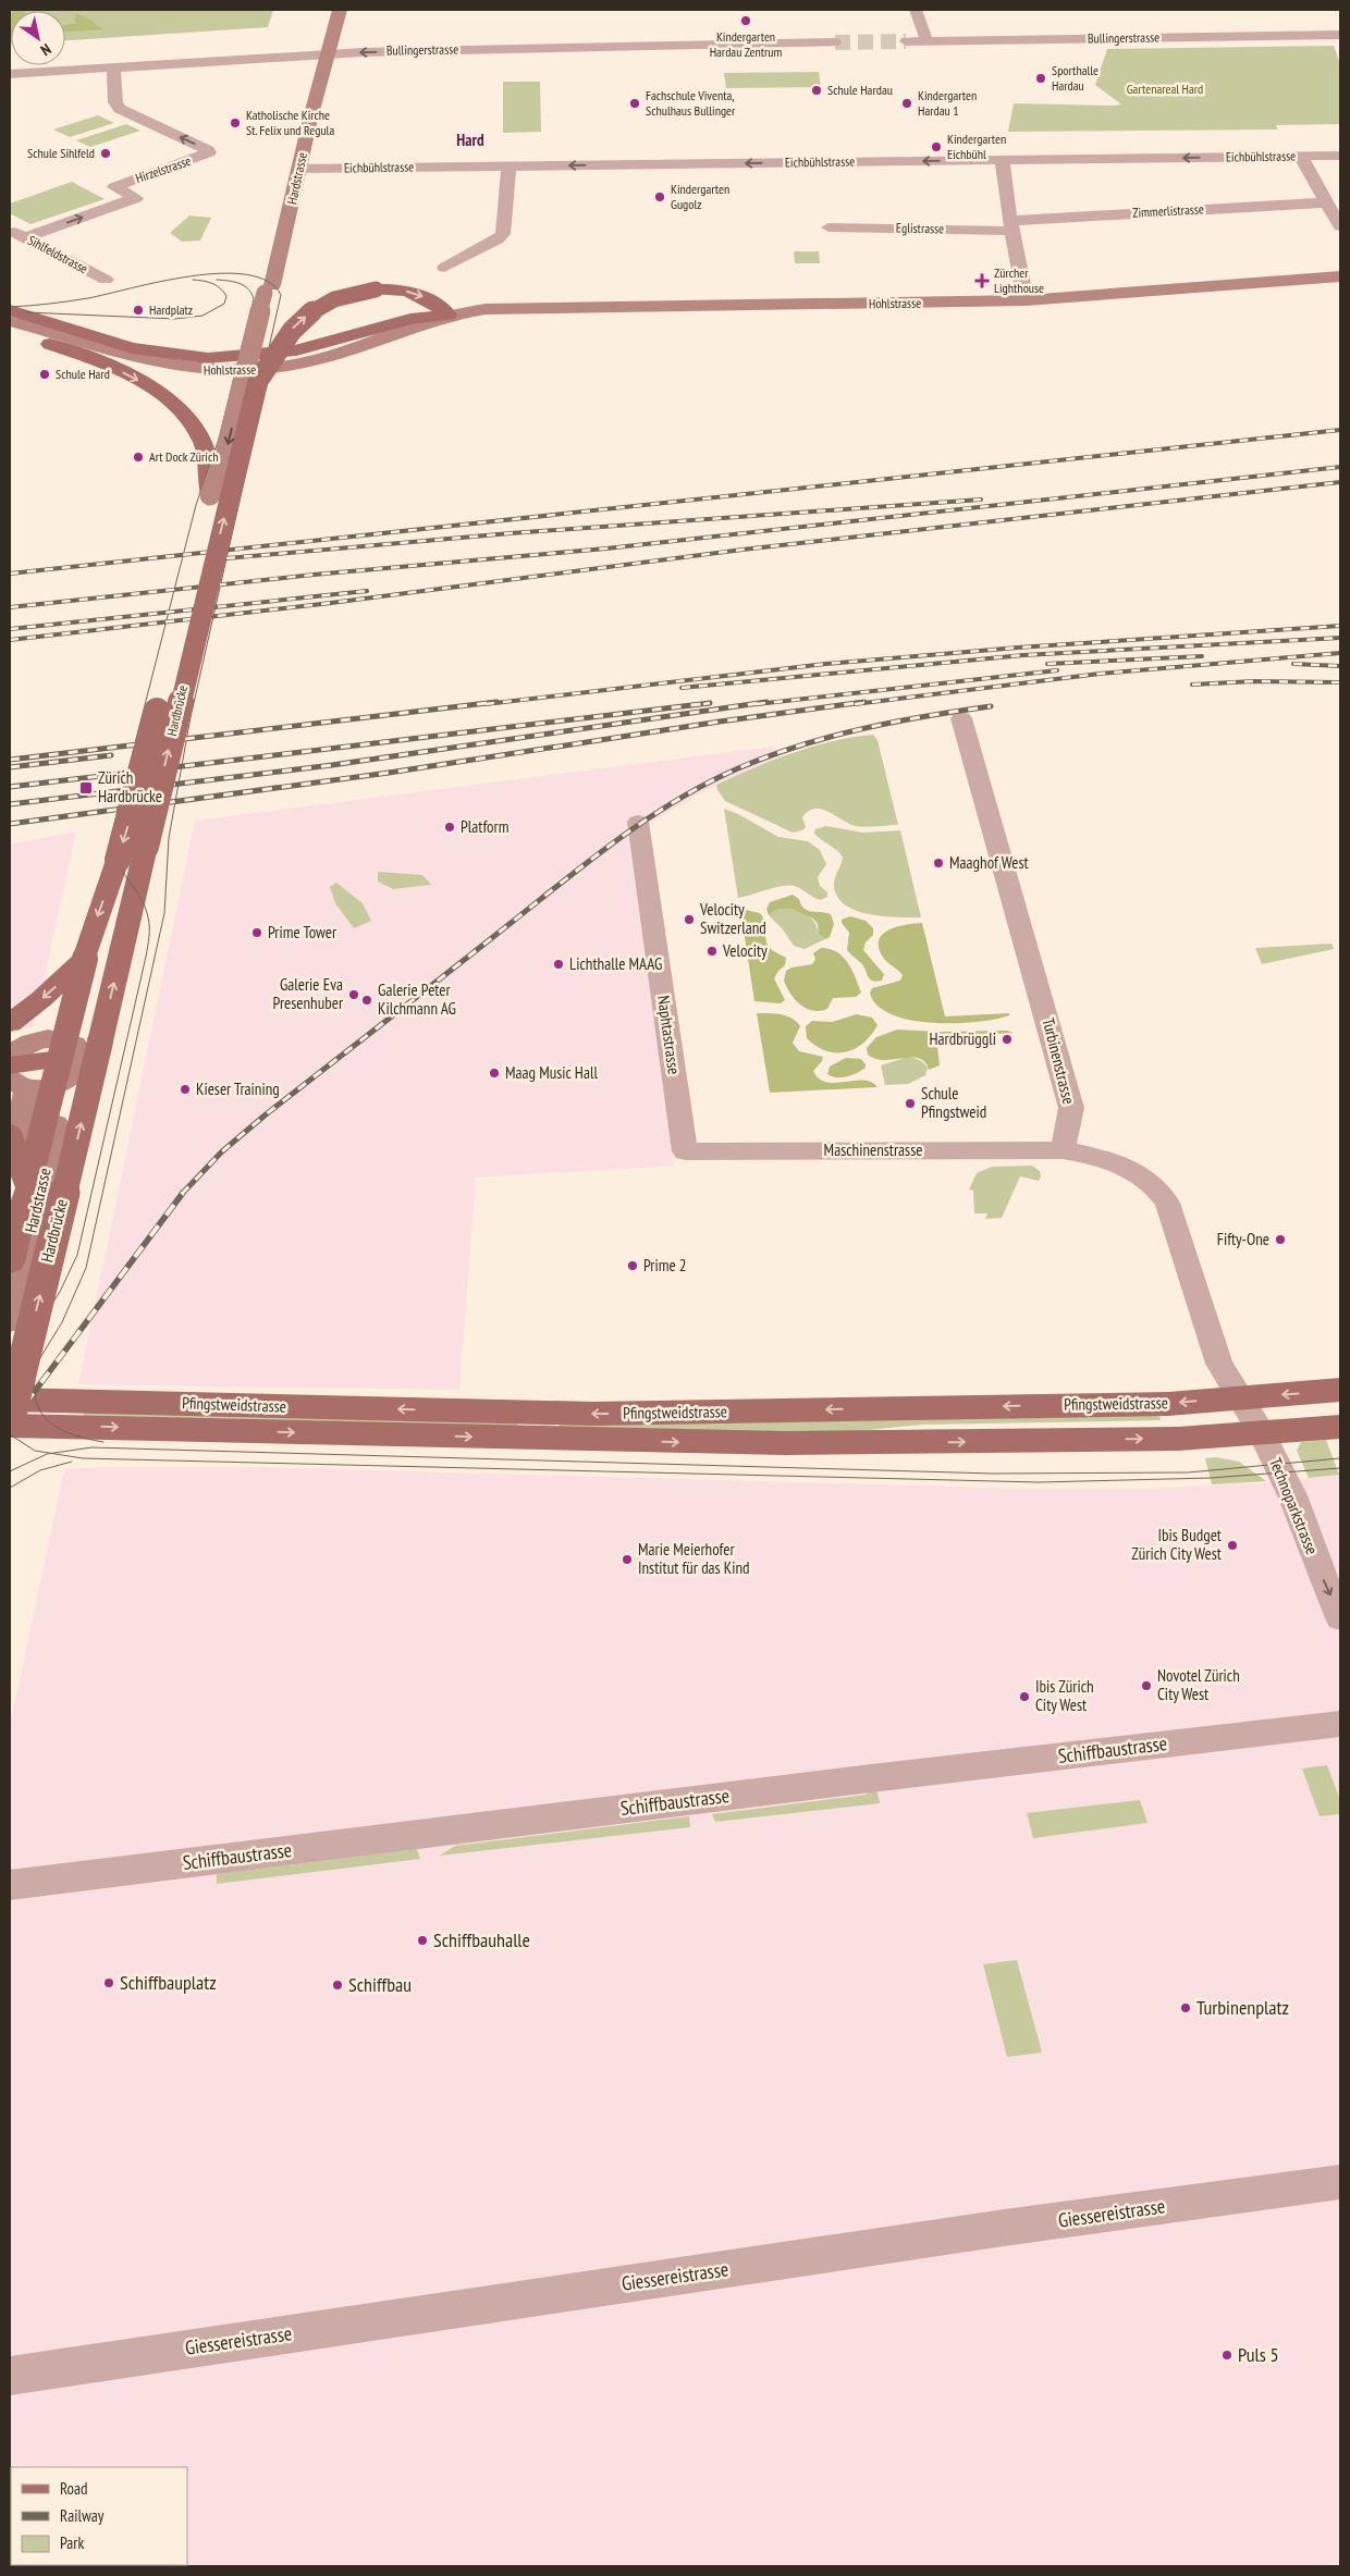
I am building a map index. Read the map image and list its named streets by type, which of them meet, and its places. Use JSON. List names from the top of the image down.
{
  "streets": {
    "main road": ["Hohlstrasse", "Hardbrücke", "Pfingstweidstrasse"],
    "street": [
      "Bullingerstrasse",
      "Eichbühlstrasse",
      "Hirzelstrasse",
      "Hardstrasse",
      "Zimmerlistrasse",
      "Eglistrasse",
      "Sihlfeldstrasse",
      "Naphtastrasse",
      "Turbinenstrasse",
      "Maschinenstrasse",
      "Technoparkstrasse",
      "Schiffbaustrasse",
      "Giessereistrasse"
    ]
  },
  "crossings": [
    ["Bullingerstrasse", "Hirzelstrasse"],
    ["Bullingerstrasse", "Hardstrasse"],
    ["Eichbühlstrasse", "Hardstrasse"],
    ["Hirzelstrasse", "Sihlfeldstrasse"],
    ["Hardstrasse", "Hardbrücke"],
    ["Zimmerlistrasse", "Eglistrasse"],
    ["Hohlstrasse", "Hardbrücke"],
    ["Naphtastrasse", "Maschinenstrasse"],
    ["Turbinenstrasse", "Maschinenstrasse"],
    ["Pfingstweidstrasse", "Technoparkstrasse"]
  ],
  "one_way": ["Bullingerstrasse", "Eichbühlstrasse", "Technoparkstrasse"],
  "districts": ["Hard"],
  "parks": ["Gartenareal Hard"],
  "places": {
    "other": [
      "Kindergarten Hardau Zentrum",
      "Sporthalle Hardau",
      "Schule Hardau",
      "Fachschule Viventa, Schulhaus Bullinger",
      "Kindergarten Hardau 1",
      "Katholische Kirche St. Felix und Regula",
      "Kindergarten Eichbühl",
      "Schule Sihlfeld",
      "Kindergarten Gugolz",
      "Hardplatz",
      "Schule Hard",
      "Art Dock Zürich",
      "Platform",
      "Maaghof West",
      "Velocity Switzerland",
      "Prime Tower",
      "Velocity",
      "Lichthalle MAAG",
      "Galerie Eva Presenhuber",
      "Galerie Peter Kilchmann AG",
      "Hardbrüggli",
      "Maag Music Hall",
      "Kieser Training",
      "Schule Pfingstweid",
      "Fifty-One",
      "Prime 2",
      "Ibis Budget Zürich City West",
      "Marie Meierhofer Institut für das Kind",
      "Novotel Zürich City West",
      "Ibis Zürich City West",
      "Schiffbauhalle",
      "Schiffbauplatz",
      "Schiffbau",
      "Turbinenplatz",
      "Puls 5"
    ],
    "health": ["Zürcher Lighthouse"],
    "transit": ["Zürich Hardbrücke"]
  },
  "legend": ["Road", "Railway", "Park"],
  "north": "bottom right"
}
